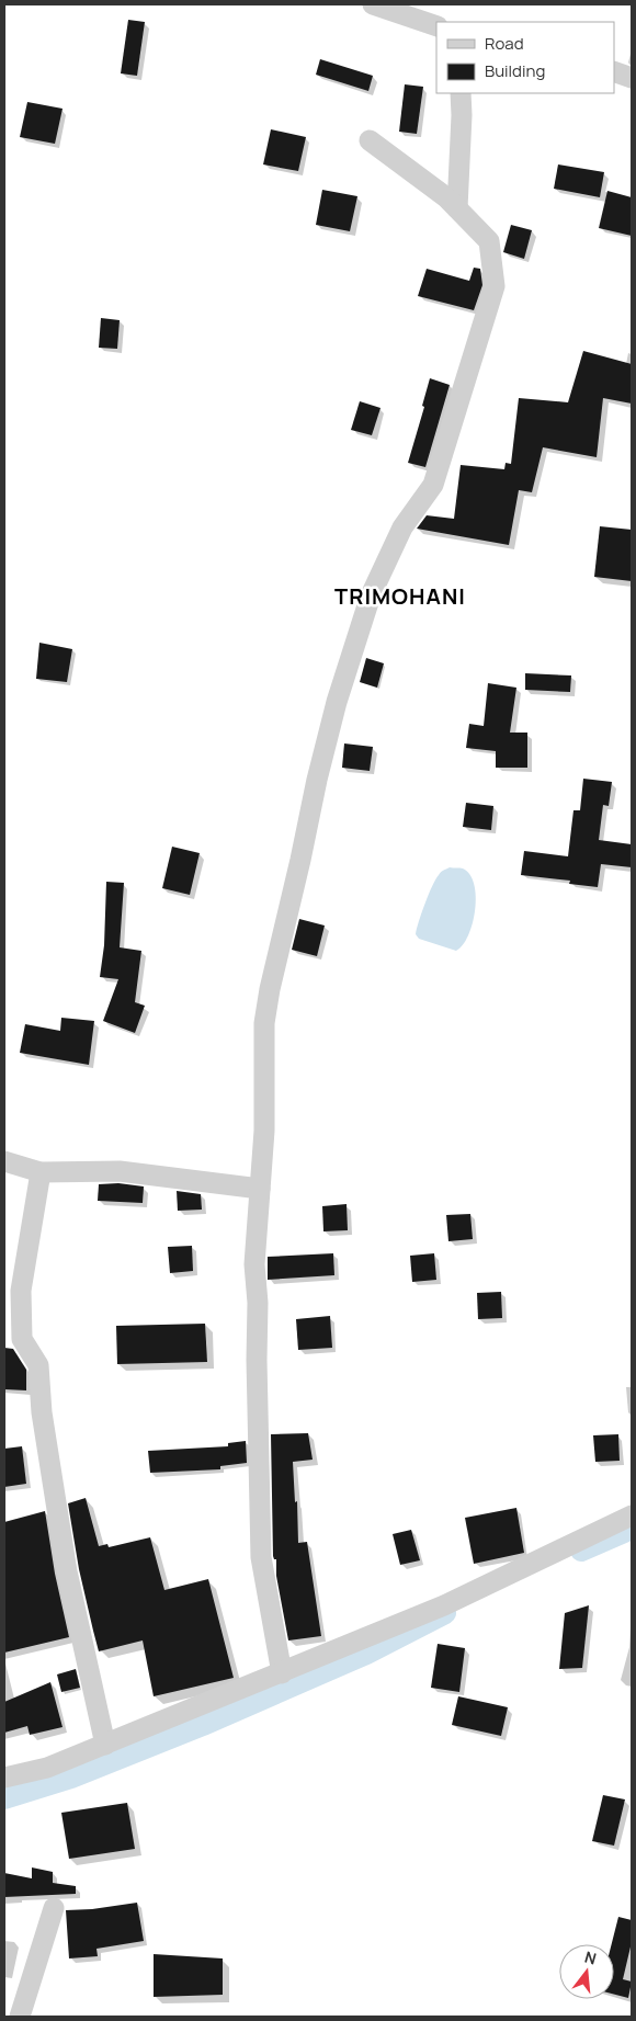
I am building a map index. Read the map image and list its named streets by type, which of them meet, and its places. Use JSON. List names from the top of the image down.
{
  "districts": ["TRIMOHANI"],
  "legend": ["Road", "Building"],
  "north": "top"
}
